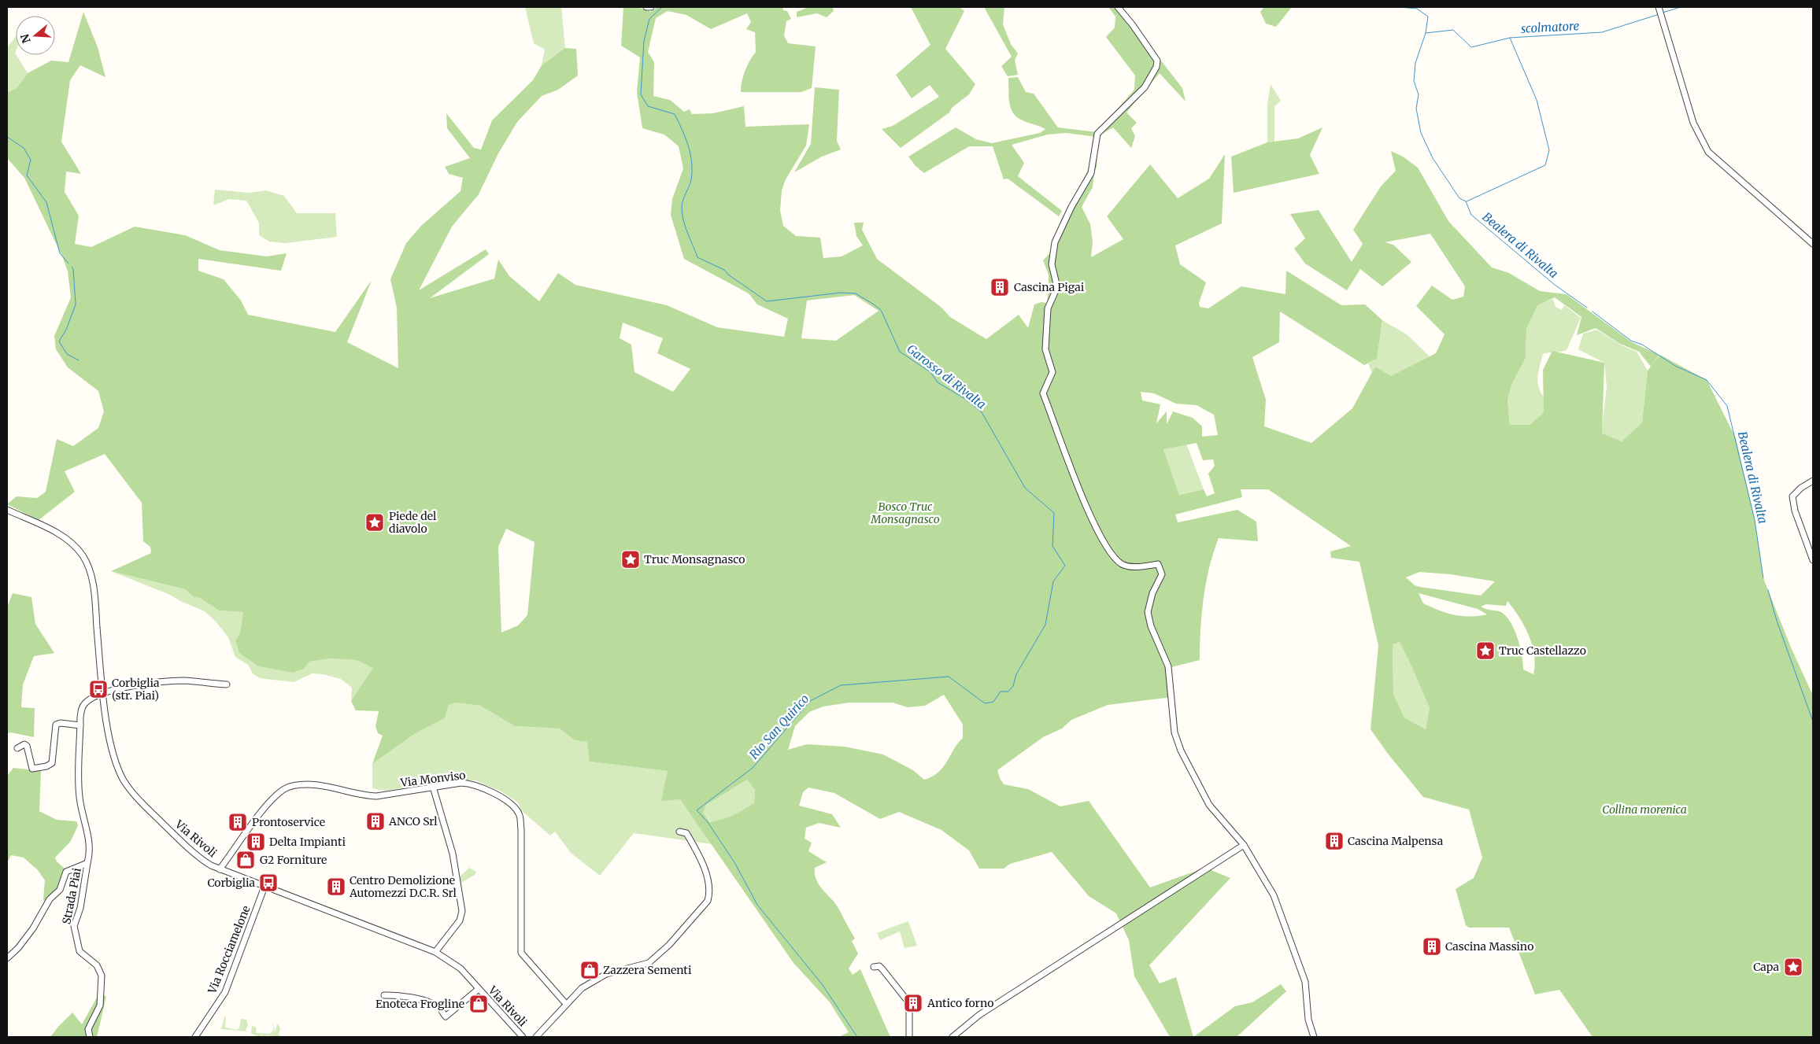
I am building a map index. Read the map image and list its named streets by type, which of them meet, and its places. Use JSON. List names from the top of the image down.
{
  "streets": {
    "street": [
      "Via Monviso",
      "Via Rivoli",
      "Strada Piai",
      "Via Rocciamelone"
    ]
  },
  "crossings": [
    ["Via Monviso", "Via Rivoli"],
    ["Via Rivoli", "Strada Piai"],
    ["Via Rivoli", "Via Rocciamelone"]
  ],
  "water": [
    "scolmatore",
    "Bealera di Rivalta",
    "Garosso di Rivalta",
    "Rio San Quirico"
  ],
  "parks": ["Bosco Truc Monsagnasco", "Collina morenica"],
  "places": {
    "building": [
      "Cascina Pigai",
      "ANCO Srl",
      "Prontoservice",
      "Cascina Malpensa",
      "Delta Impianti",
      "Centro Demolizione Automezzi D.C.R. Srl",
      "Cascina Massino",
      "Antico forno"
    ],
    "place": [
      "Piede del diavolo",
      "Truc Monsagnasco",
      "Truc Castellazzo",
      "Capa"
    ],
    "bus stop": ["Corbiglia (str. Piai)", "Corbiglia"],
    "shop": ["G2 Forniture", "Zazzera Sementi", "Enoteca Frogline"]
  },
  "north": "left"
}
